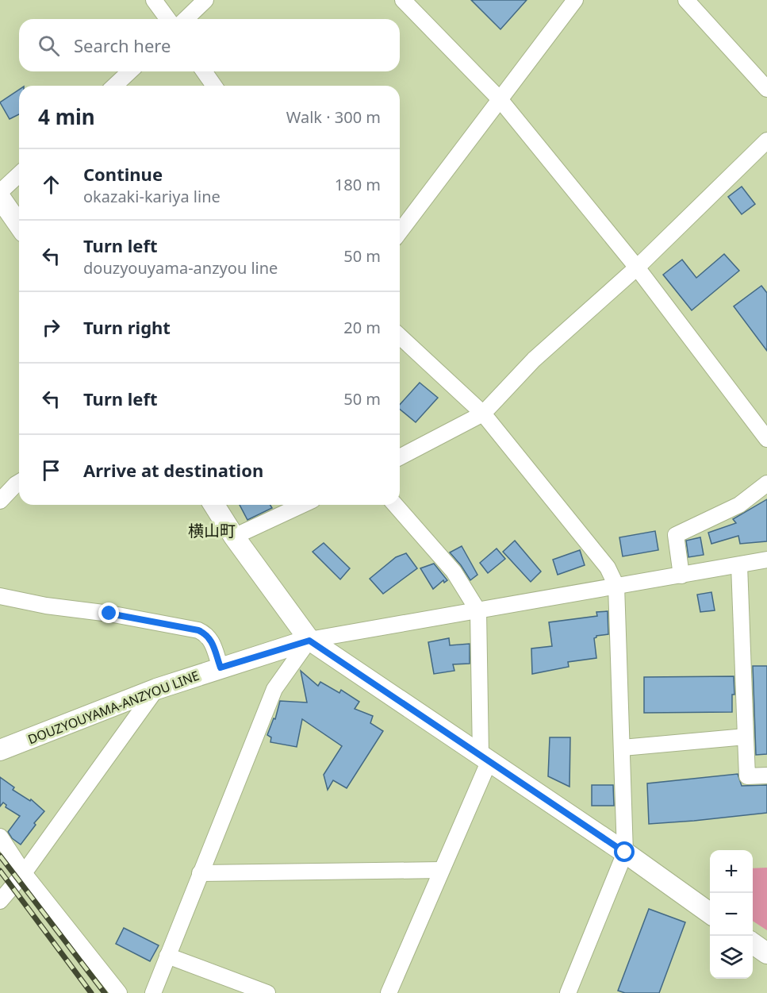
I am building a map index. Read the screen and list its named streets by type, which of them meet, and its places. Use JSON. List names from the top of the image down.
{
  "streets": {
    "main road": ["DOUZYOUYAMA-ANZYOU LINE"]
  },
  "districts": ["横山町"],
  "page": {
    "search": "Search here",
    "heading": ["4 min", "Walk · 300 m"],
    "list": [
      ["Continue", "okazaki-kariya line", "180 m"],
      ["Turn left", "douzyouyama-anzyou line", "50 m"],
      ["Turn right", "20 m"],
      ["Turn left", "50 m"],
      "Arrive at destination"
    ],
    "map_buttons": ["+", "−"]
  }
}
